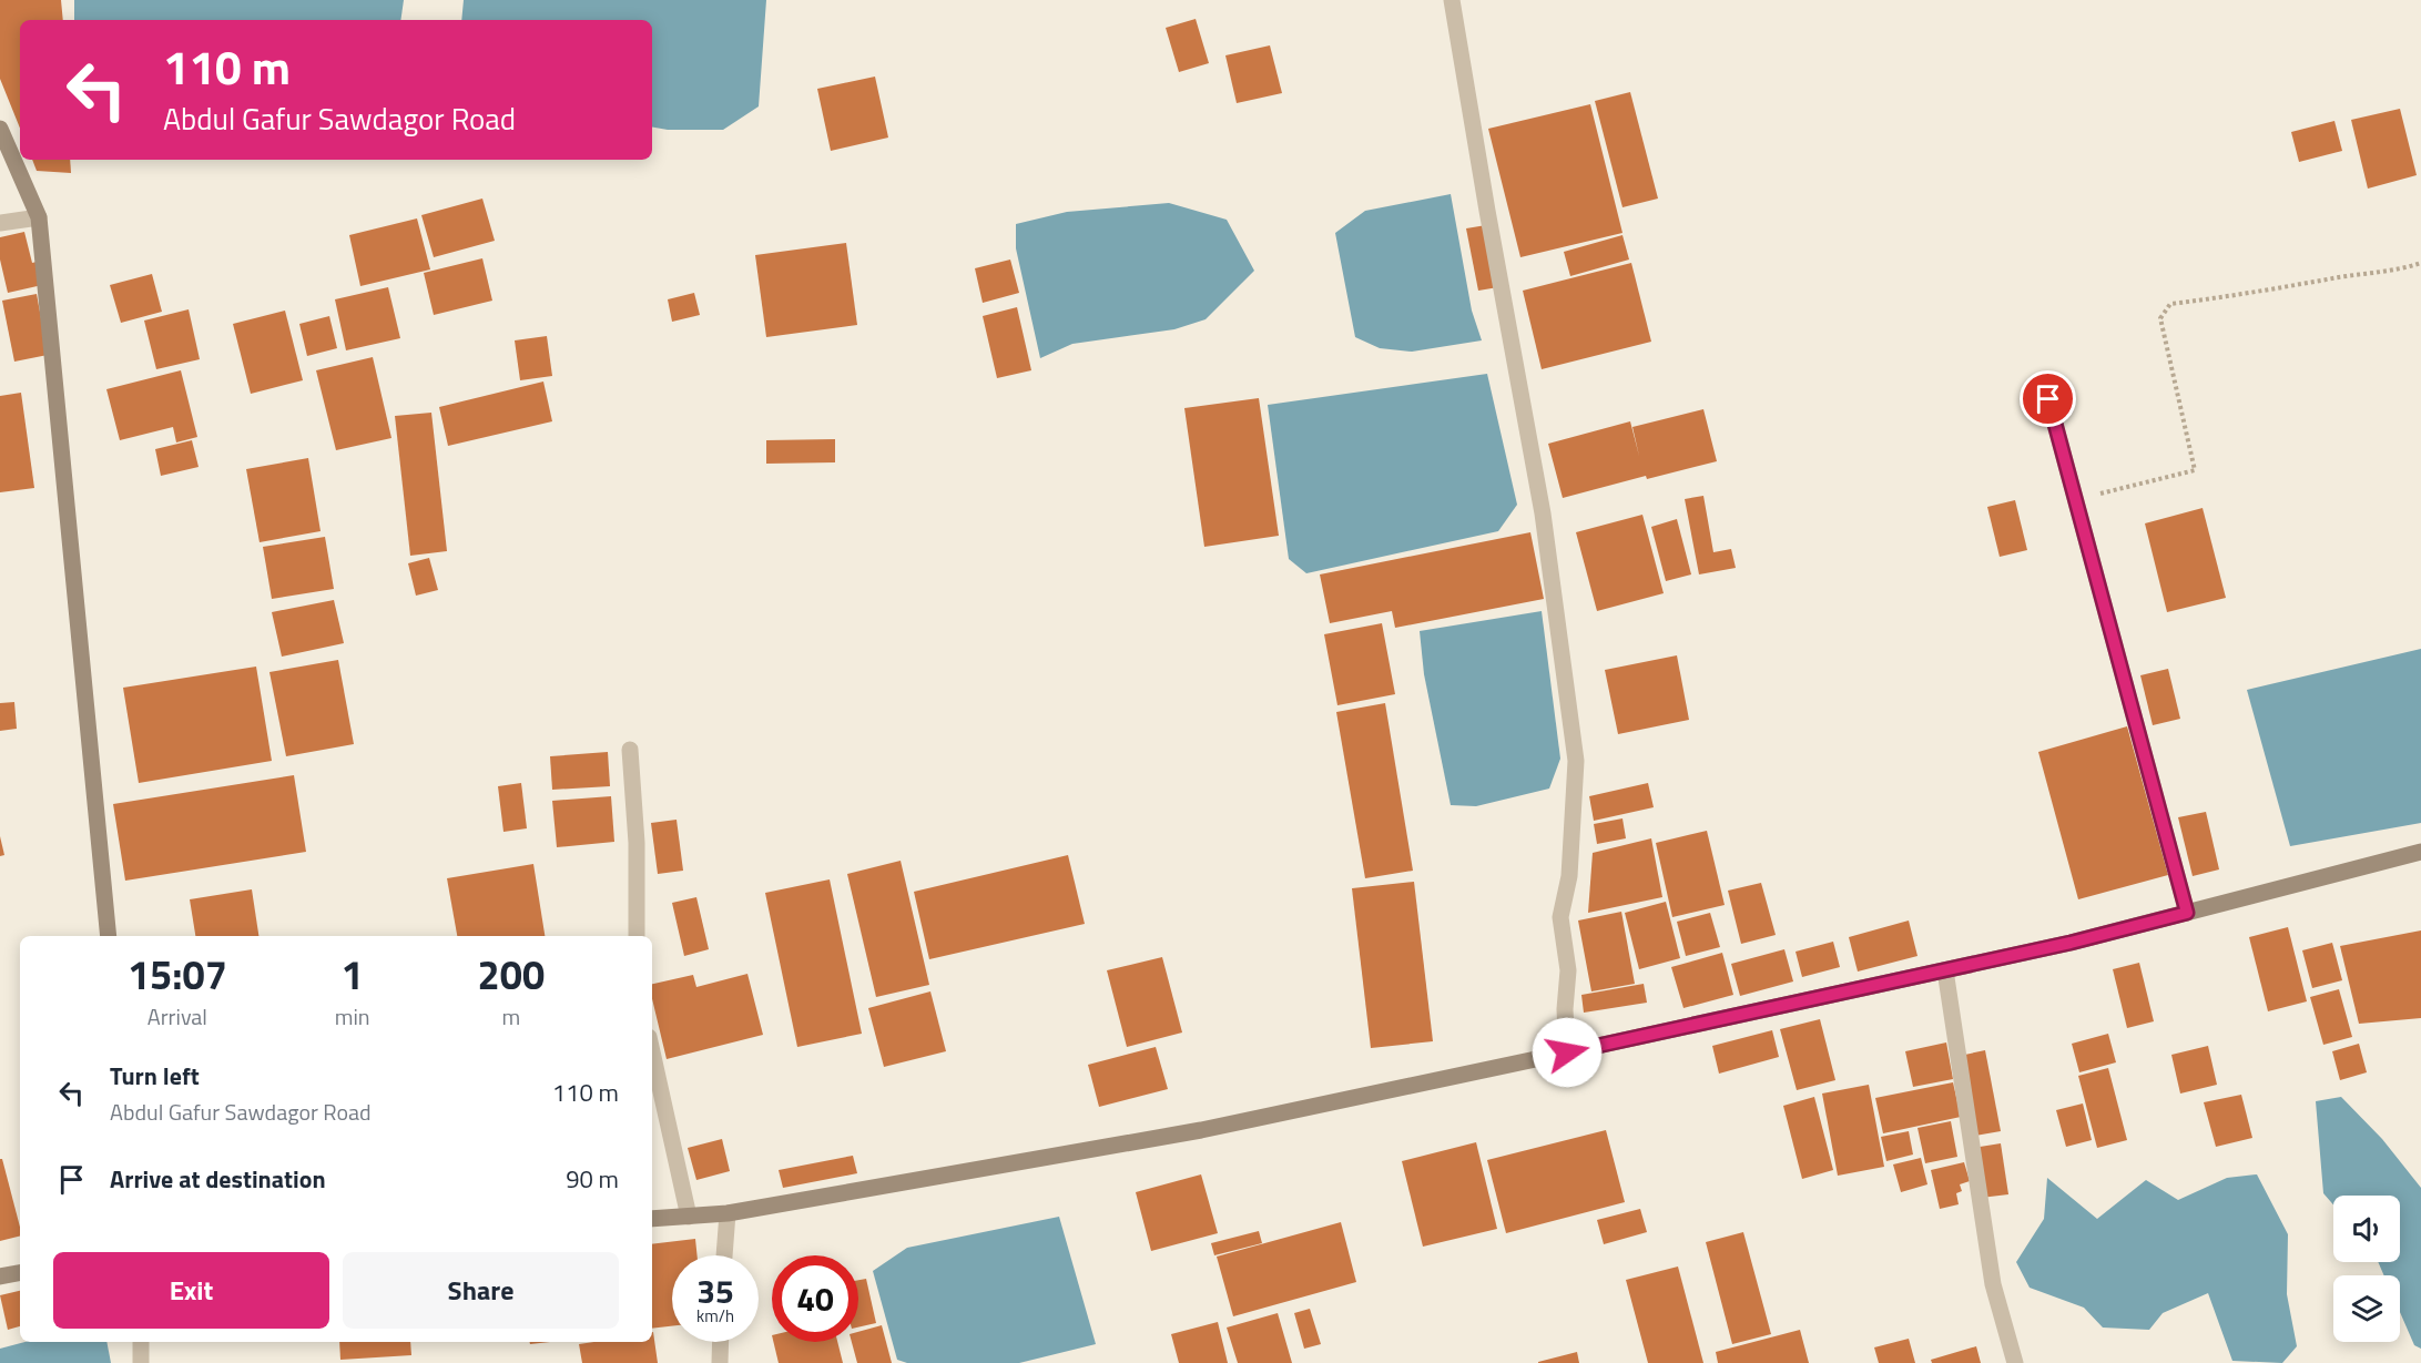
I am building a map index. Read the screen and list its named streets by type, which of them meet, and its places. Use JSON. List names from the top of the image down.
{
  "page": {
    "turn": ["110 m", "Abdul Gafur Sawdagor Road"],
    "eta": [
      "15:07",
      "Arrival",
      "1",
      "min",
      "200",
      "m"
    ],
    "list": [
      {
        "name": "Turn left",
        "note": "Abdul Gafur Sawdagor Road",
        "value": "110 m"
      },
      {
        "name": "Arrive at destination",
        "value": "90 m"
      }
    ],
    "buttons": ["Exit", "Share"],
    "speed": "35 km/h",
    "limit": "40"
  }
}
